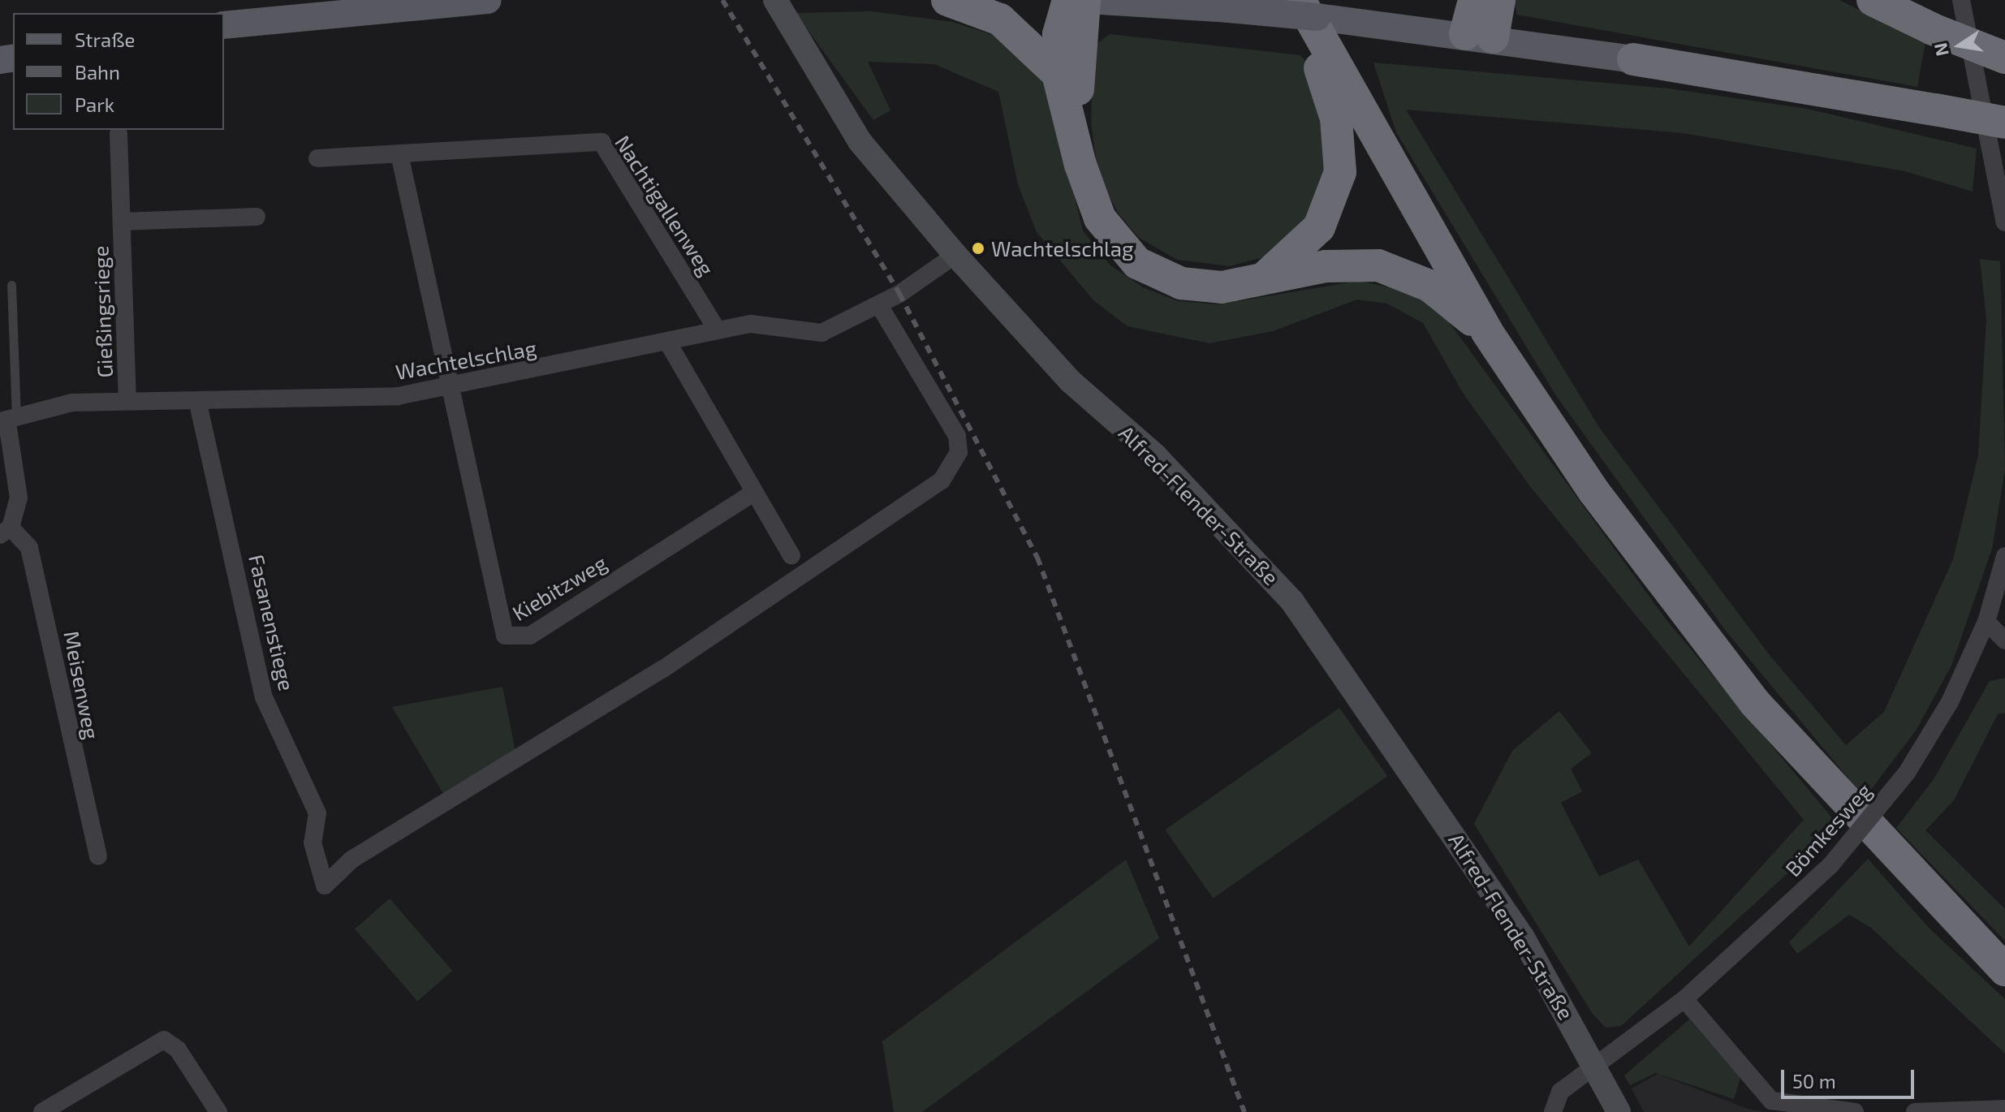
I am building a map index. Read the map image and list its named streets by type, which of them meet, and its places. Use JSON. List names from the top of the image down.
{
  "streets": {
    "street": [
      "Nachtigallenweg",
      "Gießingsriege",
      "Wachtelschlag",
      "Alfred-Flender-Straße",
      "Kiebitzweg",
      "Fasanenstiege",
      "Meisenweg",
      "Bömkesweg"
    ]
  },
  "crossings": [
    ["Nachtigallenweg", "Wachtelschlag"],
    ["Gießingsriege", "Wachtelschlag"],
    ["Wachtelschlag", "Alfred-Flender-Straße"],
    ["Wachtelschlag", "Kiebitzweg"],
    ["Wachtelschlag", "Fasanenstiege"],
    ["Alfred-Flender-Straße", "Bömkesweg"]
  ],
  "places": ["Wachtelschlag"],
  "legend": ["Straße", "Bahn", "Park"],
  "scale_bar": "50 m",
  "north": "left"
}
